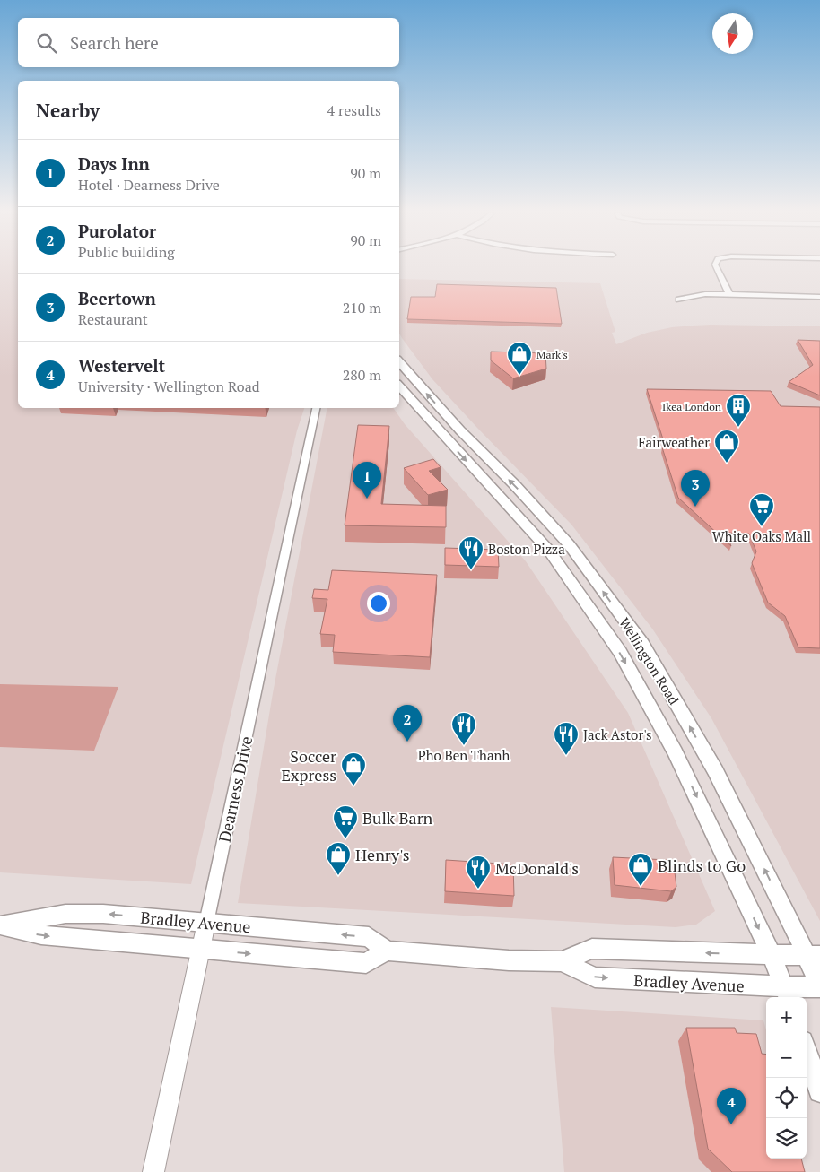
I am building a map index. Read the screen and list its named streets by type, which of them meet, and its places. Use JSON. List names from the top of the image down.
{
  "streets": {
    "main road": ["Wellington Road", "Bradley Avenue"],
    "street": ["Dearness Drive"]
  },
  "crossings": [
    ["Wellington Road", "Bradley Avenue"],
    ["Dearness Drive", "Bradley Avenue"]
  ],
  "places": {
    "shop": [
      "Mark's",
      "Fairweather",
      "Soccer Express",
      "Henry's",
      "Blinds to Go"
    ],
    "building": ["Ikea London"],
    "supermarket": ["White Oaks Mall", "Bulk Barn"],
    "restaurant": [
      "Boston Pizza",
      "Pho Ben Thanh",
      "Jack Astor's",
      "McDonald's"
    ]
  },
  "north": "bottom",
  "page": {
    "search": "Search here",
    "heading": ["Nearby", "4 results"],
    "list": [
      {
        "mark": "1",
        "name": "Days Inn",
        "note": "Hotel · Dearness Drive",
        "value": "90 m"
      },
      {
        "mark": "2",
        "name": "Purolator",
        "note": "Public building",
        "value": "90 m"
      },
      {
        "mark": "3",
        "name": "Beertown",
        "note": "Restaurant",
        "value": "210 m"
      },
      {
        "mark": "4",
        "name": "Westervelt",
        "note": "University · Wellington Road",
        "value": "280 m"
      }
    ],
    "pins": [
      "1",
      "3",
      "2",
      "4"
    ],
    "map_buttons": ["+", "−"]
  }
}
